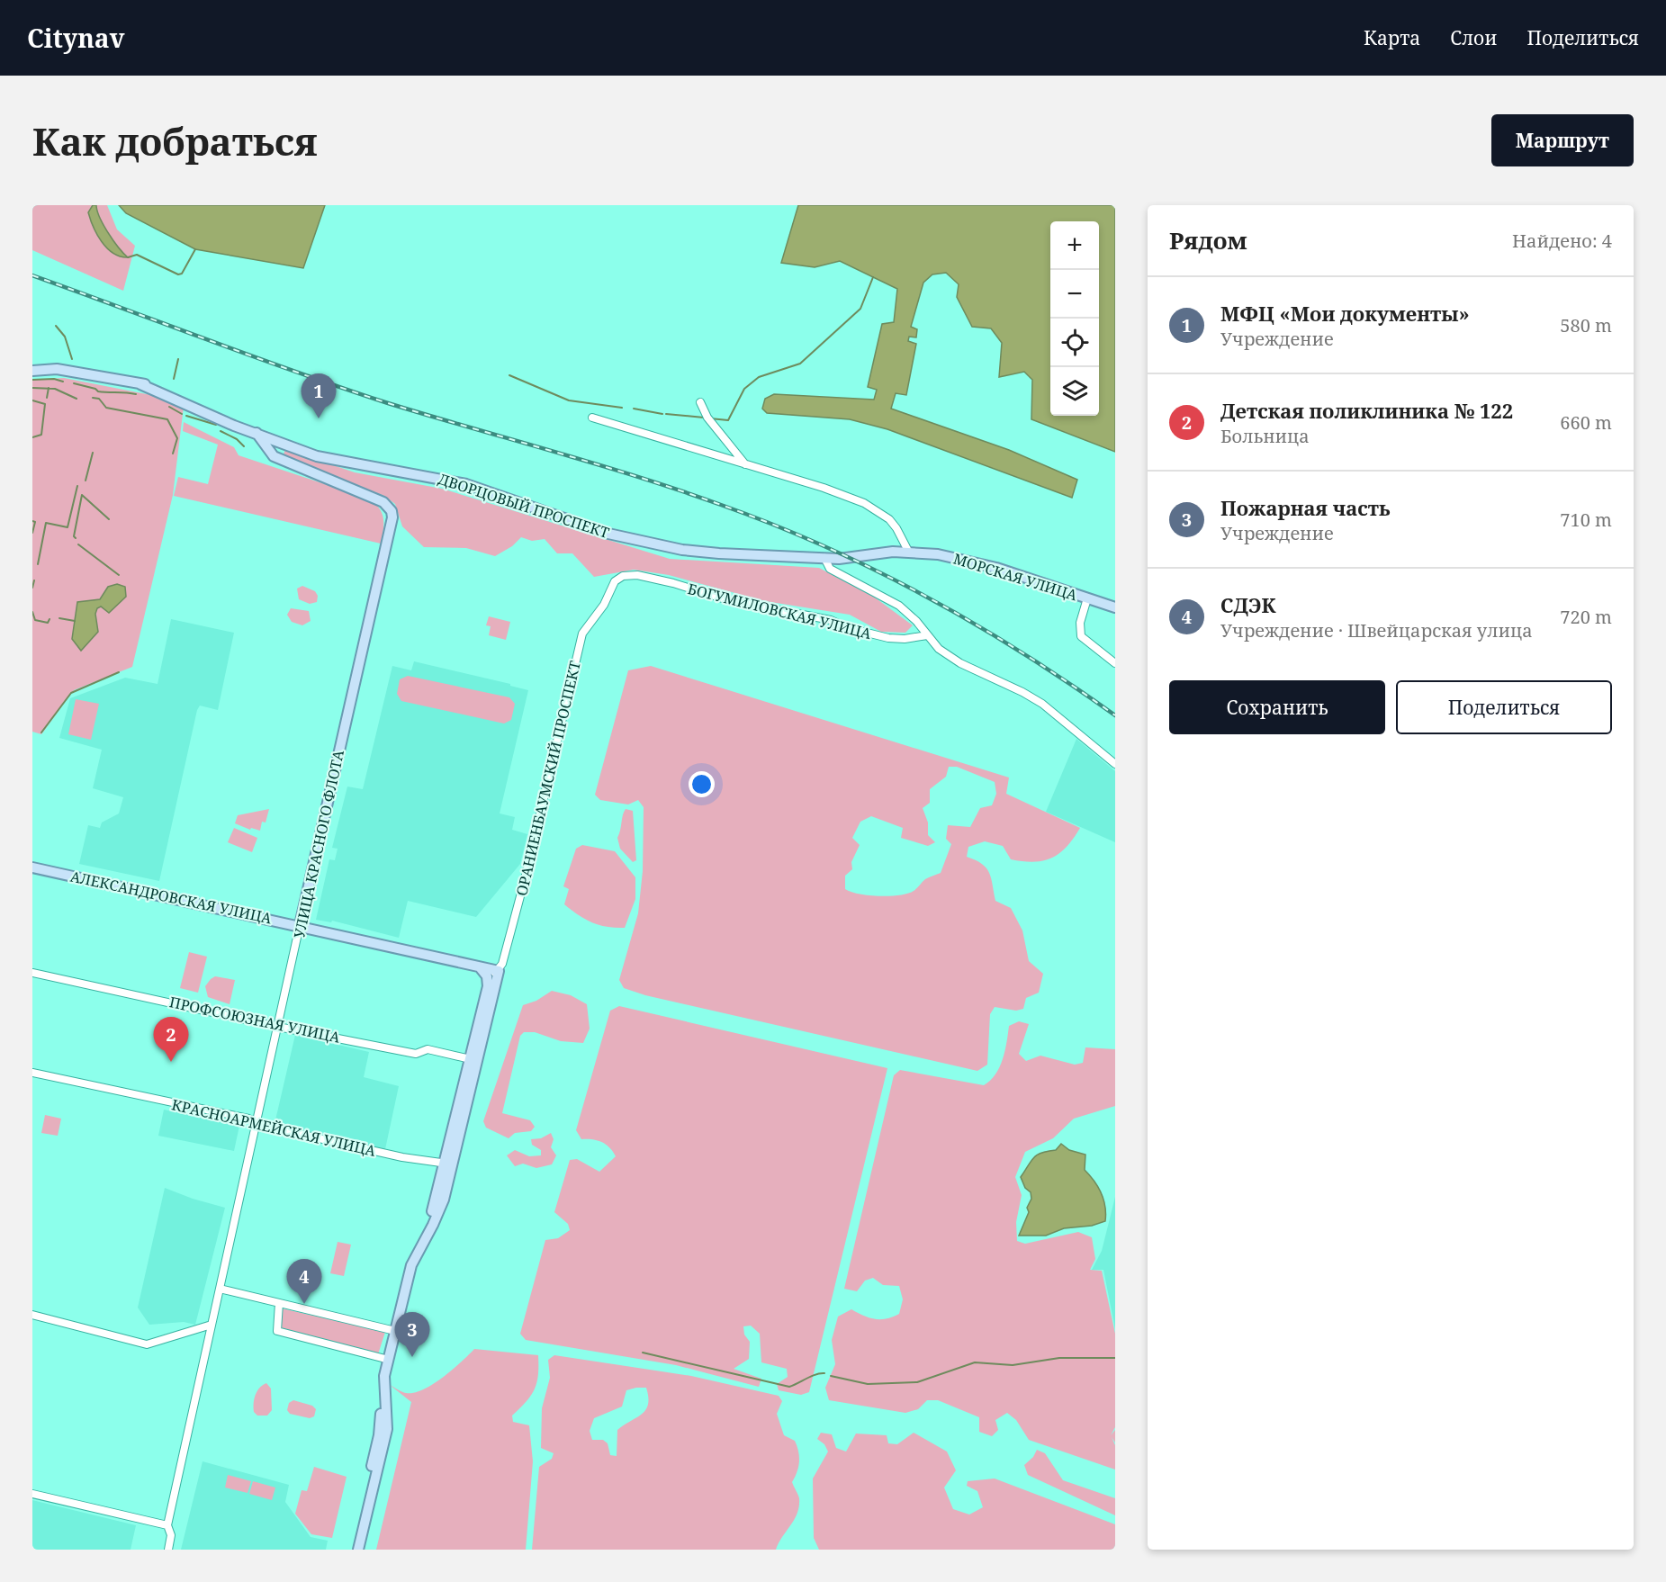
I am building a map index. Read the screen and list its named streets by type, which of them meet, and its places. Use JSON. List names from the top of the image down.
{
  "streets": {
    "main road": [
      "ДВОРЦОВЫЙ ПРОСПЕКТ",
      "МОРСКАЯ УЛИЦА",
      "ОРАНИЕНБАУМСКИЙ ПРОСПЕКТ",
      "УЛИЦА КРАСНОГО ФЛОТА",
      "АЛЕКСАНДРОВСКАЯ УЛИЦА"
    ],
    "street": ["БОГУМИЛОВСКАЯ УЛИЦА", "ПРОФСОЮЗНАЯ УЛИЦА", "КРАСНОАРМЕЙСКАЯ УЛИЦА"]
  },
  "crossings": [
    ["ДВОРЦОВЫЙ ПРОСПЕКТ", "МОРСКАЯ УЛИЦА"],
    ["ДВОРЦОВЫЙ ПРОСПЕКТ", "УЛИЦА КРАСНОГО ФЛОТА"],
    ["БОГУМИЛОВСКАЯ УЛИЦА", "ОРАНИЕНБАУМСКИЙ ПРОСПЕКТ"],
    ["ОРАНИЕНБАУМСКИЙ ПРОСПЕКТ", "АЛЕКСАНДРОВСКАЯ УЛИЦА"],
    ["ОРАНИЕНБАУМСКИЙ ПРОСПЕКТ", "ПРОФСОЮЗНАЯ УЛИЦА"],
    ["ОРАНИЕНБАУМСКИЙ ПРОСПЕКТ", "КРАСНОАРМЕЙСКАЯ УЛИЦА"],
    ["УЛИЦА КРАСНОГО ФЛОТА", "АЛЕКСАНДРОВСКАЯ УЛИЦА"],
    ["УЛИЦА КРАСНОГО ФЛОТА", "ПРОФСОЮЗНАЯ УЛИЦА"],
    ["УЛИЦА КРАСНОГО ФЛОТА", "КРАСНОАРМЕЙСКАЯ УЛИЦА"]
  ],
  "page": {
    "header": "Citynav",
    "nav": ["Карта", "Слои", "Поделиться"],
    "buttons": [
      "Маршрут",
      ["Сохранить", "Поделиться"]
    ],
    "title": "Как добраться",
    "heading": ["Рядом", "Найдено: 4"],
    "map_buttons": ["+", "−"],
    "list": [
      {
        "mark": "1",
        "name": "МФЦ «Мои документы»",
        "note": "Учреждение",
        "value": "580 m"
      },
      {
        "mark": "2",
        "name": "Детская поликлиника № 122",
        "note": "Больница",
        "value": "660 m"
      },
      {
        "mark": "3",
        "name": "Пожарная часть",
        "note": "Учреждение",
        "value": "710 m"
      },
      {
        "mark": "4",
        "name": "СДЭК",
        "note": "Учреждение · Швейцарская улица",
        "value": "720 m"
      }
    ],
    "pins": [
      "1",
      "2",
      "4",
      "3"
    ]
  }
}
